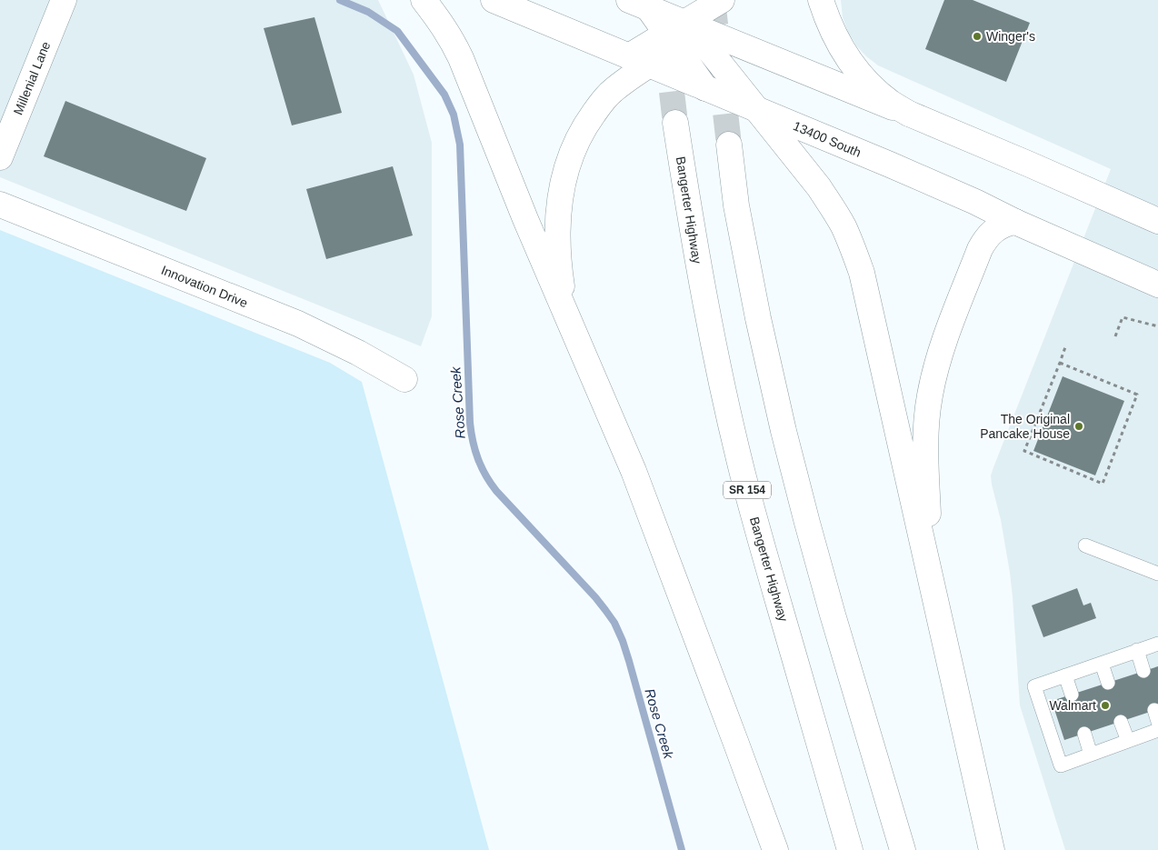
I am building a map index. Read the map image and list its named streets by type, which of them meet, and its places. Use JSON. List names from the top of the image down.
{
  "streets": {
    "main road": [
      "Millenial Lane",
      "13400 South",
      "Bangerter Highway",
      "Innovation Drive",
      "SR 154"
    ]
  },
  "water": ["Rose Creek"],
  "places": ["Winger's", "The Original Pancake House", "Walmart"]
}
